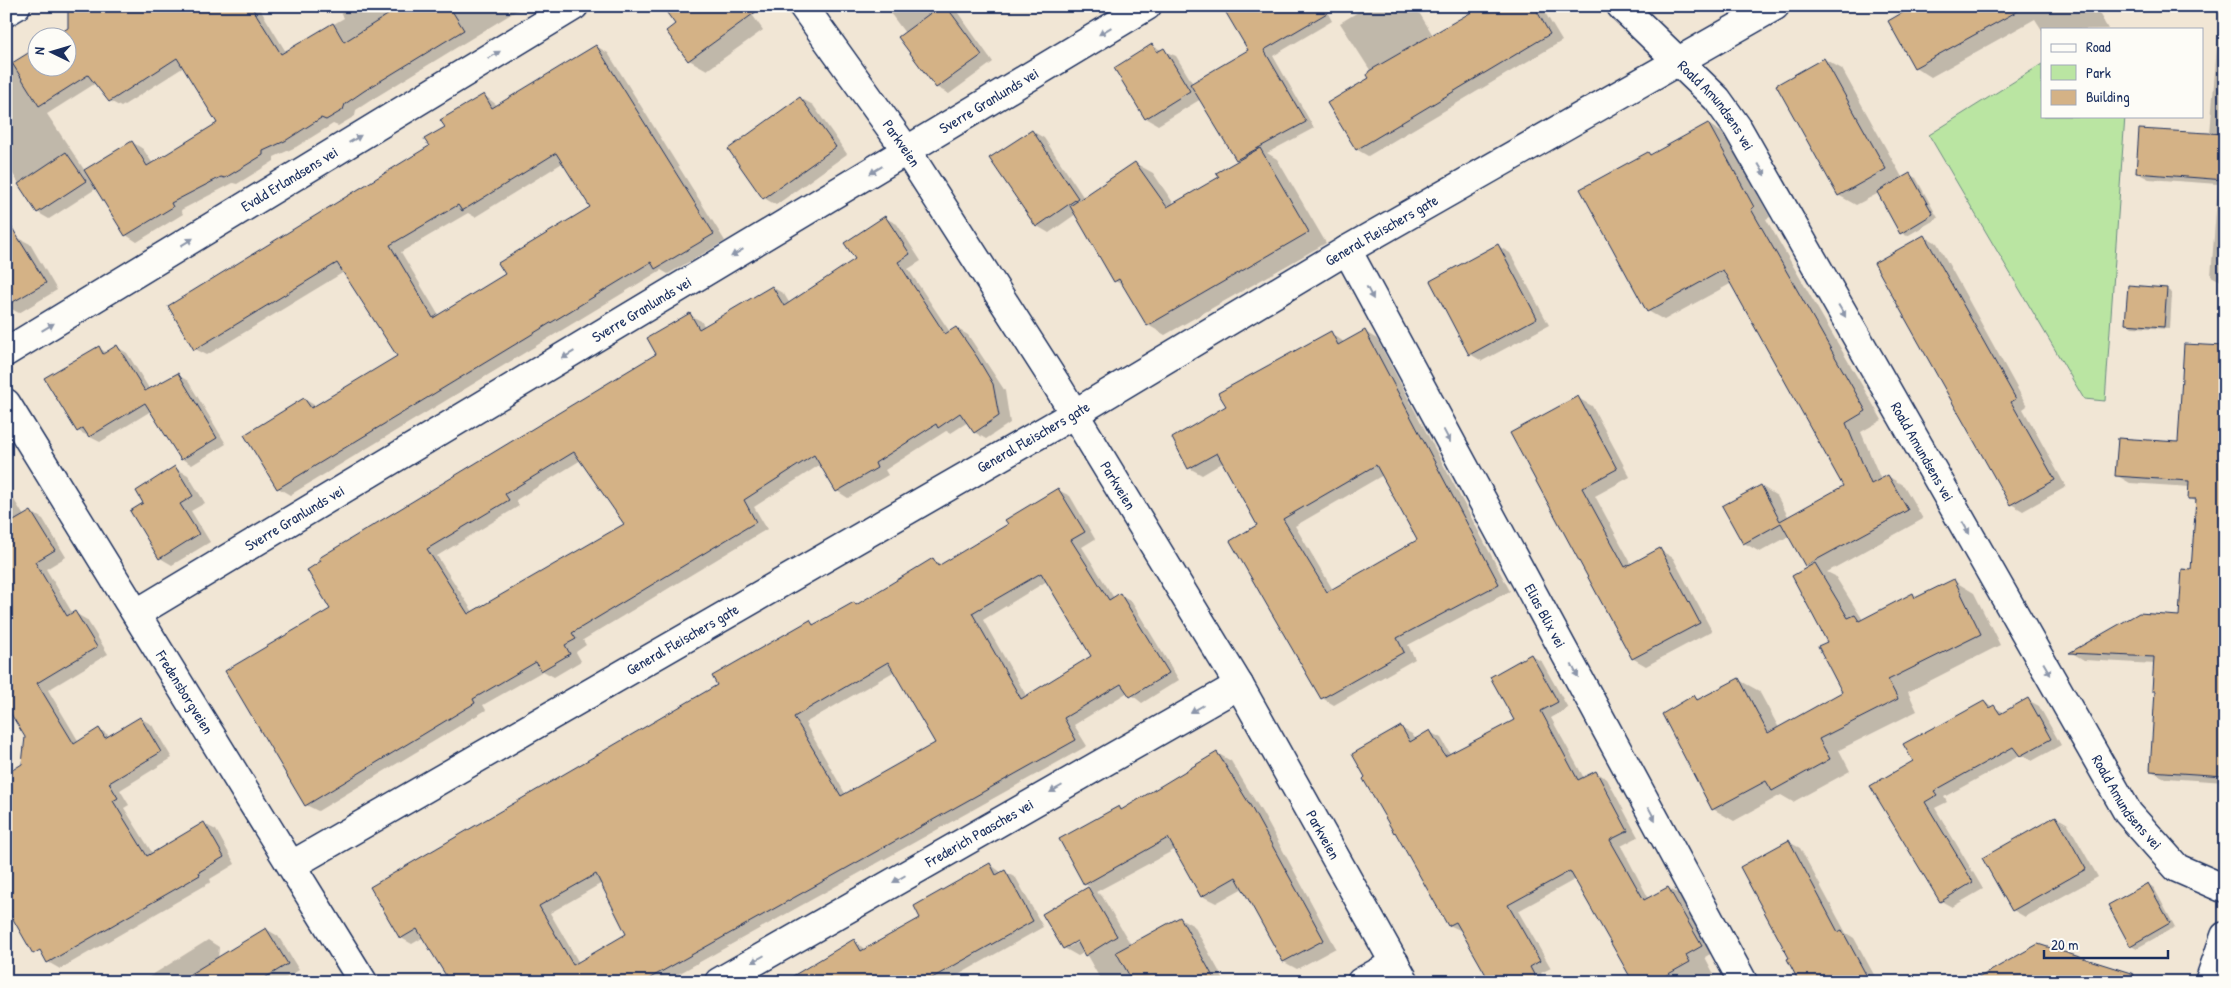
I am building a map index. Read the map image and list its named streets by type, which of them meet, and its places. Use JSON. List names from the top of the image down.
{
  "streets": {
    "street": [
      "Sverre Granlunds vei",
      "Roald Amundsens vei",
      "Parkveien",
      "Evald Erlandsens vei",
      "General Fleischers gate",
      "Elias Blix vei",
      "Fredensborgveien",
      "Frederich Paasches vei"
    ]
  },
  "crossings": [
    ["Sverre Granlunds vei", "Parkveien"],
    ["Sverre Granlunds vei", "Fredensborgveien"],
    ["Roald Amundsens vei", "General Fleischers gate"],
    ["Parkveien", "General Fleischers gate"],
    ["Parkveien", "Frederich Paasches vei"],
    ["General Fleischers gate", "Elias Blix vei"],
    ["General Fleischers gate", "Fredensborgveien"]
  ],
  "one_way": [
    "Sverre Granlunds vei",
    "Roald Amundsens vei",
    "Evald Erlandsens vei",
    "Elias Blix vei",
    "Frederich Paasches vei"
  ],
  "legend": ["Road", "Park", "Building"],
  "scale_bar": "20 m",
  "north": "left"
}
